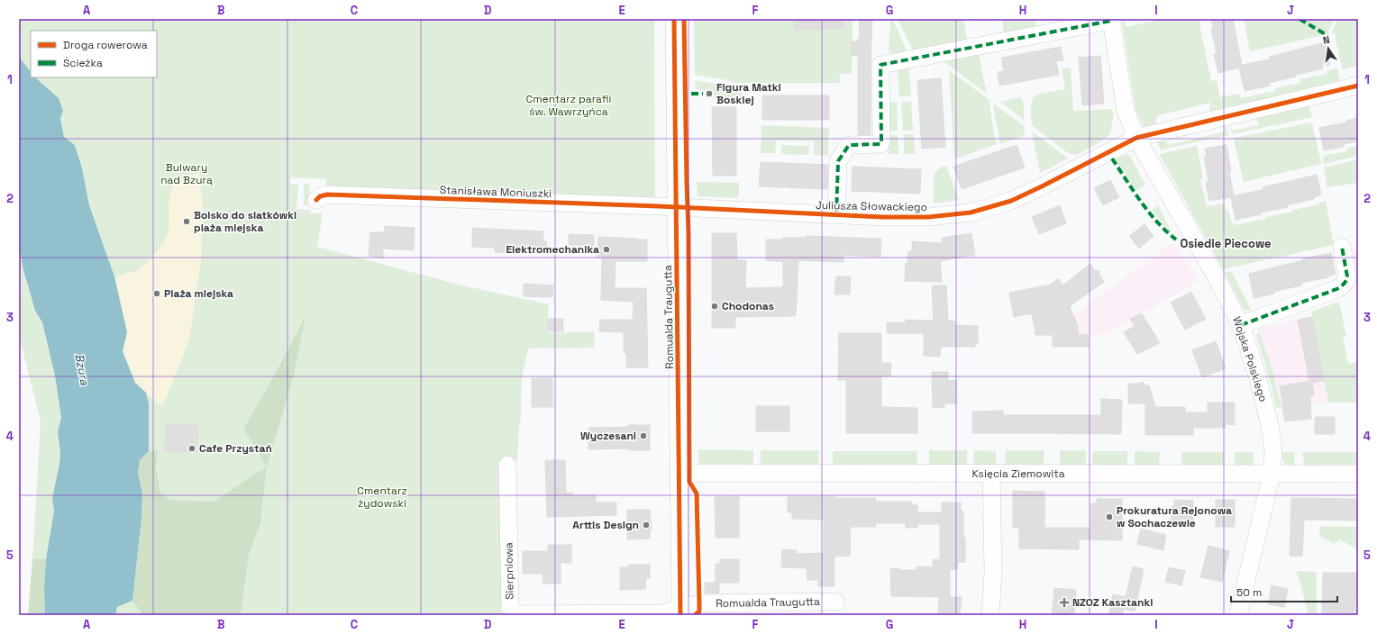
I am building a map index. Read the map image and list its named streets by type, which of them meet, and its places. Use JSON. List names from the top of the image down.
{
  "streets": {
    "street": [
      "Stanisława Moniuszki",
      "Juliusza Słowackiego",
      "Romualda Traugutta",
      "Wojska Polskiego",
      "Księcia Ziemowita",
      "Sierpniowa"
    ]
  },
  "crossings": [
    ["Stanisława Moniuszki", "Juliusza Słowackiego"],
    ["Stanisława Moniuszki", "Romualda Traugutta"],
    ["Juliusza Słowackiego", "Romualda Traugutta"],
    ["Juliusza Słowackiego", "Wojska Polskiego"],
    ["Romualda Traugutta", "Księcia Ziemowita"],
    ["Romualda Traugutta", "Sierpniowa"],
    ["Wojska Polskiego", "Księcia Ziemowita"]
  ],
  "districts": ["Osiedle Piecowe"],
  "water": ["Bzura"],
  "parks": ["Cmentarz parafii św. Wawrzyńca", "Bulwary nad Bzurą", "Cmentarz żydowski"],
  "places": {
    "other": [
      "Figura Matki Boskiej",
      "Boisko do siatkówki plaża miejska",
      "Elektromechanika",
      "Plaża miejska",
      "Chodonas",
      "Wyczesani",
      "Cafe Przystań",
      "Prokuratura Rejonowa w Sochaczewie",
      "Arttis Design"
    ],
    "health": ["NZOZ Kasztanki"]
  },
  "legend": ["Droga rowerowa", "Ścieżka"],
  "scale_bar": "50 m",
  "north": "top",
  "grid": {
    "columns": [
      "A",
      "B",
      "C",
      "D",
      "E",
      "F",
      "G",
      "H",
      "I",
      "J"
    ],
    "rows": [
      "1",
      "2",
      "3",
      "4",
      "5"
    ]
  }
}
